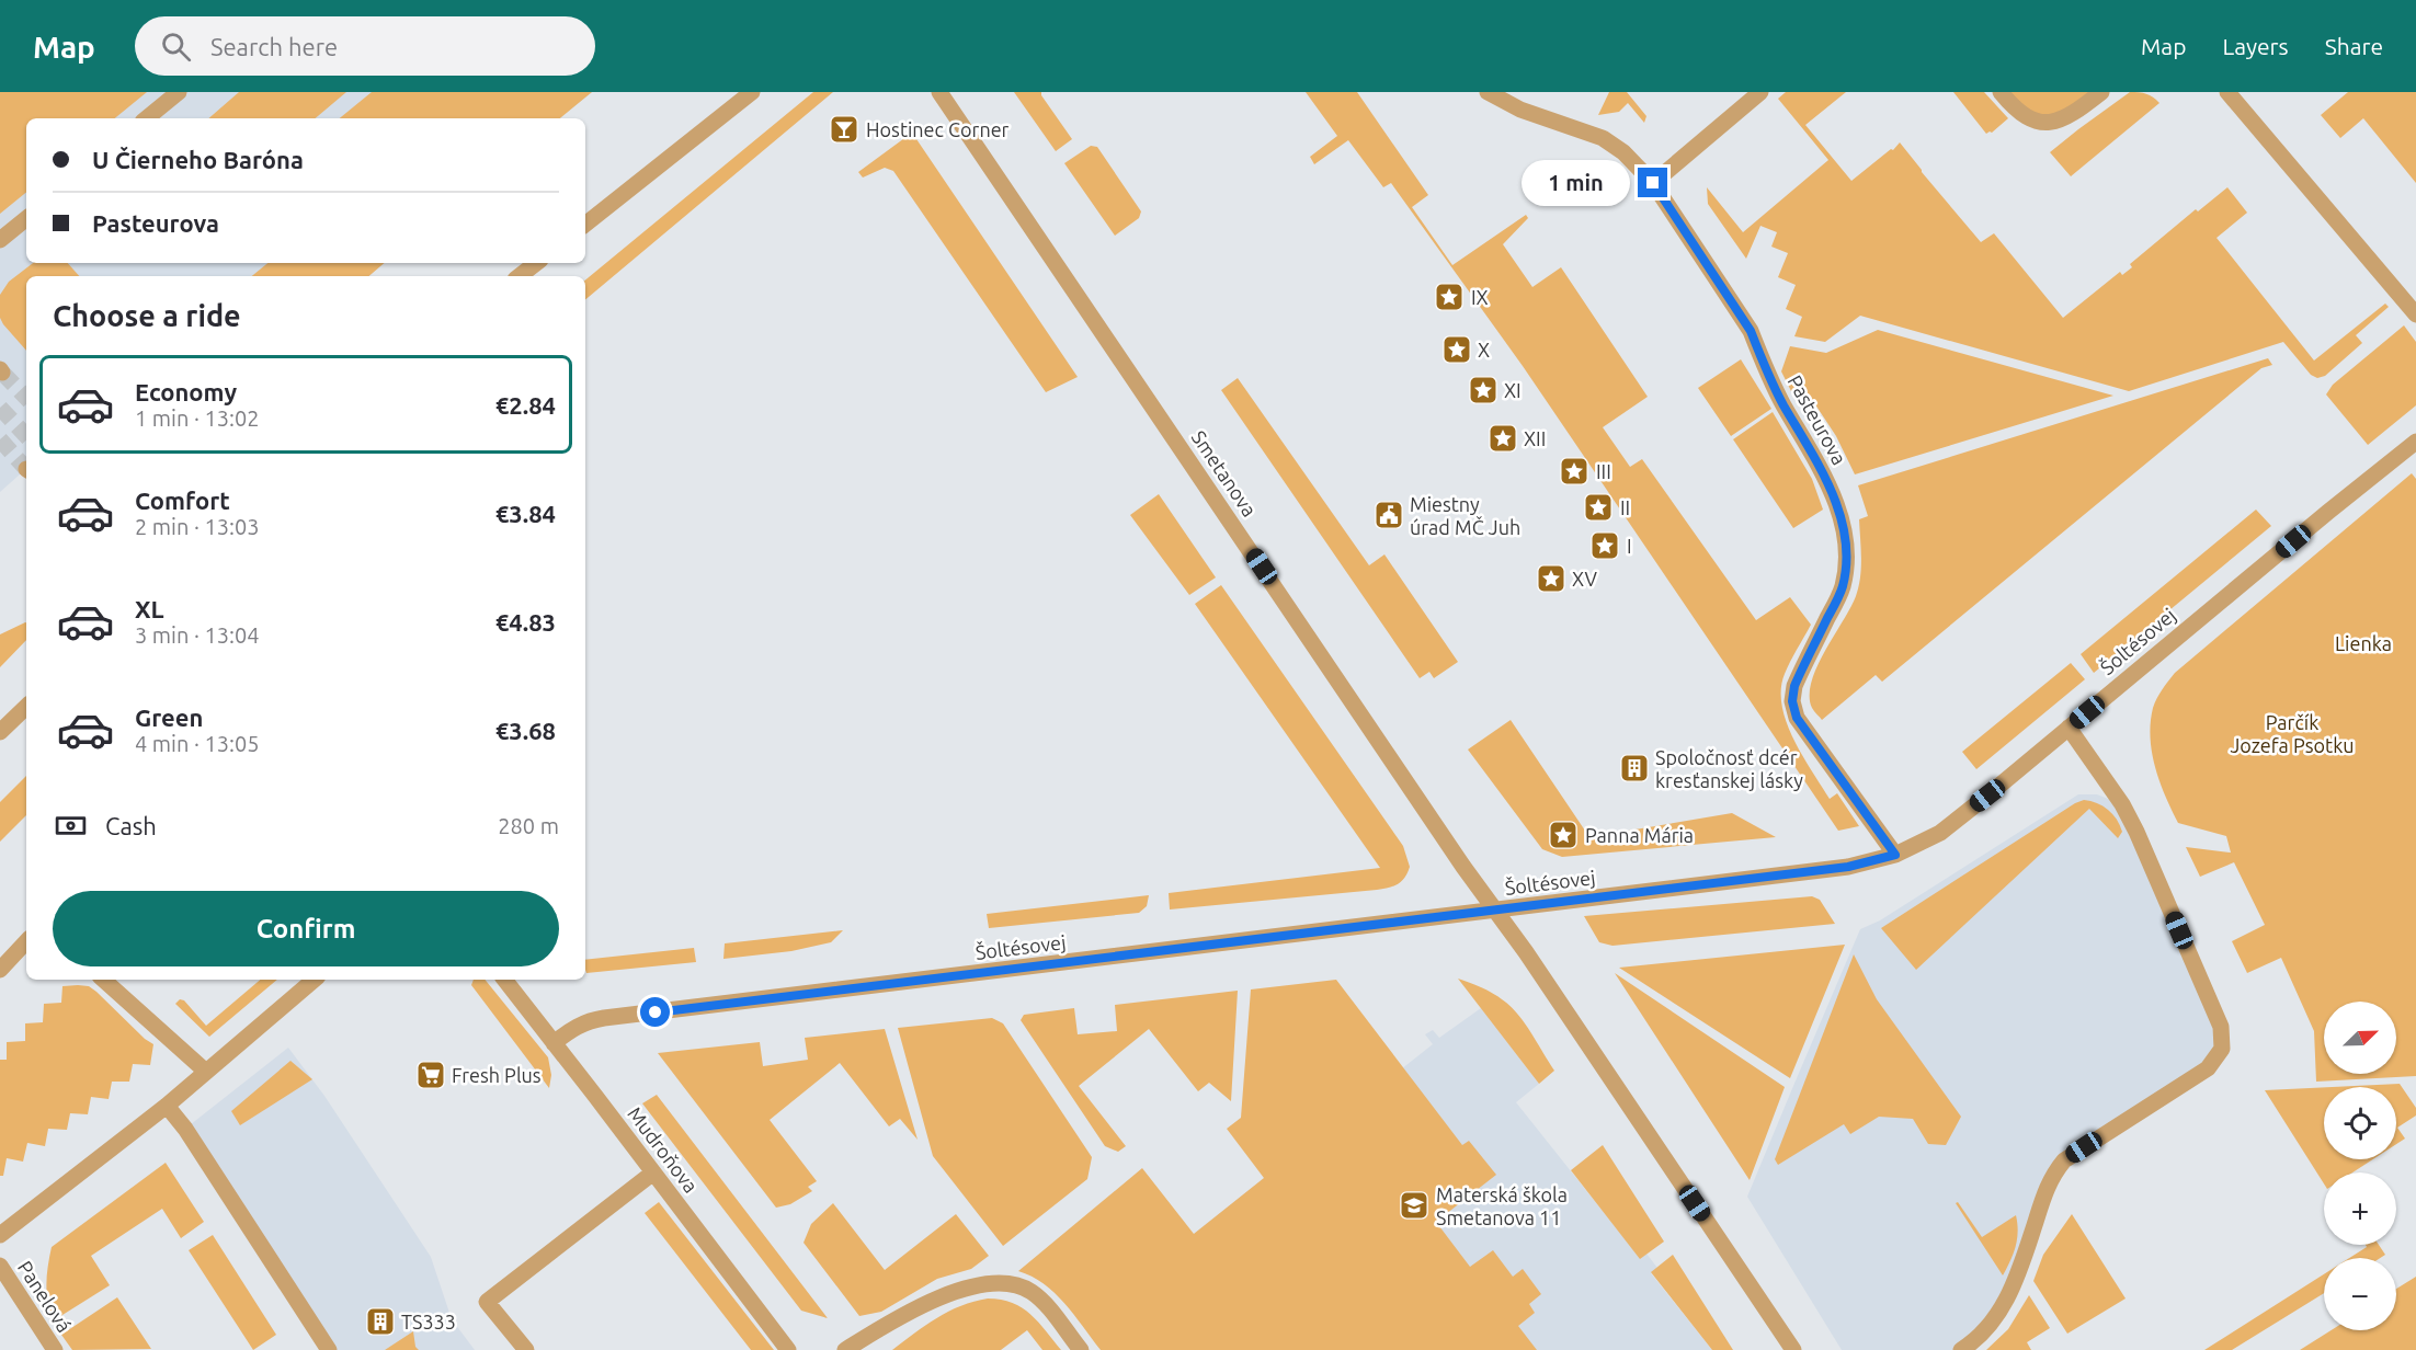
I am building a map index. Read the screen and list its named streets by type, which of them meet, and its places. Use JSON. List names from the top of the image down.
{
  "streets": {
    "street": [
      "Pasteurova",
      "Smetanova",
      "Šoltésovej",
      "Mudroňova",
      "Panelová"
    ]
  },
  "crossings": [
    ["Pasteurova", "Šoltésovej"],
    ["Smetanova", "Šoltésovej"],
    ["Šoltésovej", "Mudroňova"]
  ],
  "parks": ["Lienka", "Parčík Jozefa Psotku"],
  "places": {
    "bar": ["Hostinec Corner"],
    "place": [
      "IX",
      "X",
      "XI",
      "XII",
      "III",
      "II",
      "I",
      "XV",
      "Panna Mária"
    ],
    "public building": ["Miestny úrad MČ Juh"],
    "building": ["Spoločnosť dcér kresťanskej lásky", "TS333"],
    "supermarket": ["Fresh Plus"],
    "school or university": ["Materská škola Smetanova 11"]
  },
  "north": "top right",
  "page": {
    "header": "Map",
    "search": "Search here",
    "nav": ["Map", "Layers", "Share"],
    "banner": ["U Čierneho Baróna", "Pasteurova"],
    "bubble": "1 min",
    "heading": "Choose a ride",
    "list": [
      {
        "name": "Economy",
        "note": "1 min · 13:02",
        "value": "€2.84"
      },
      {
        "name": "Comfort",
        "note": "2 min · 13:03",
        "value": "€3.84"
      },
      {
        "name": "XL",
        "note": "3 min · 13:04",
        "value": "€4.83"
      },
      {
        "name": "Green",
        "note": "4 min · 13:05",
        "value": "€3.68"
      }
    ],
    "pay": ["Cash", "280 m"],
    "buttons": "Confirm",
    "map_buttons": ["+", "−"]
  }
}
